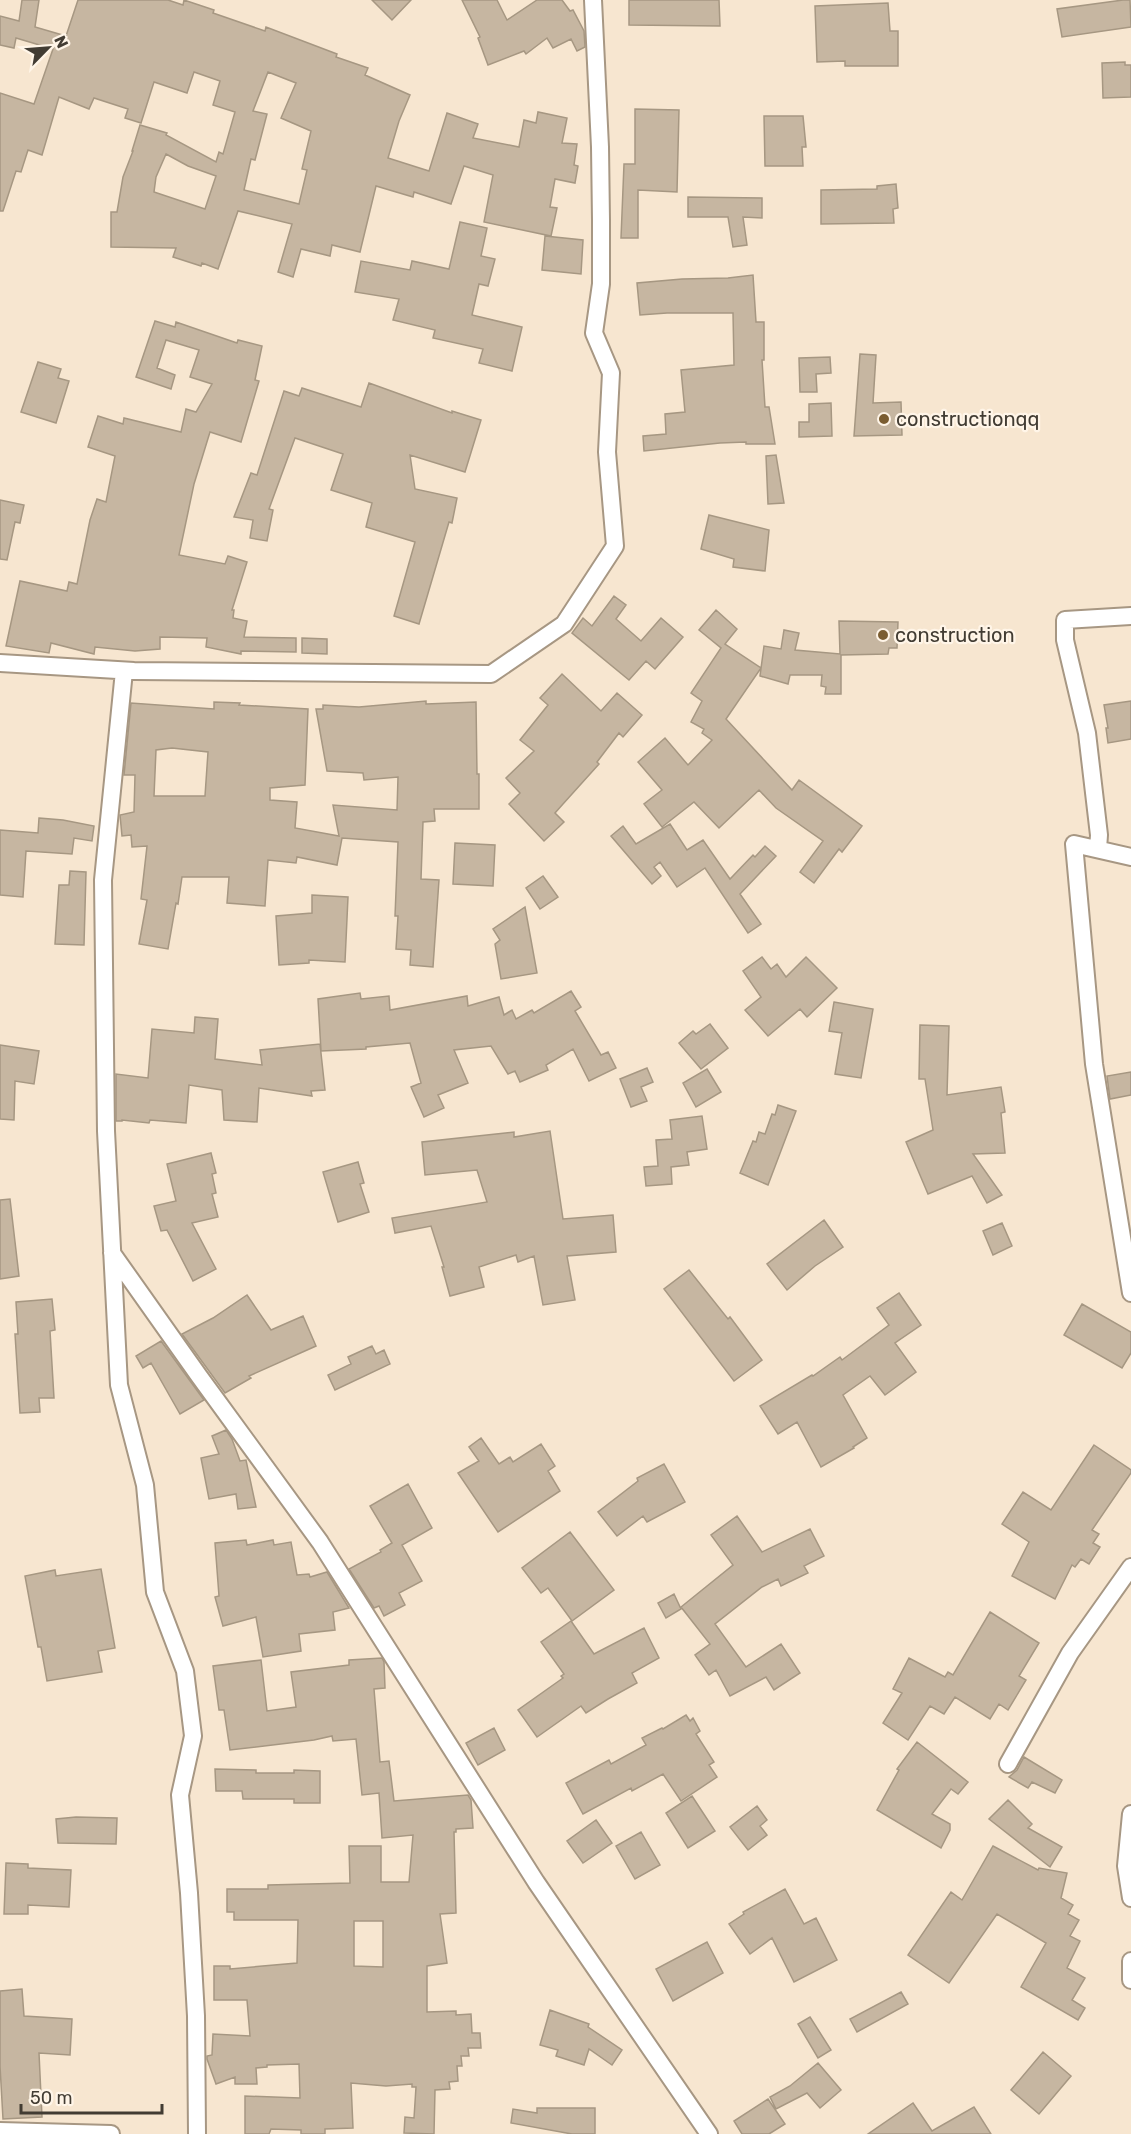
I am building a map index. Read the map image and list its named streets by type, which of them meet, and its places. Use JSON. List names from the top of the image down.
{
  "places": ["constructionqq", "construction"],
  "scale_bar": "50 m",
  "north": "top right"
}
